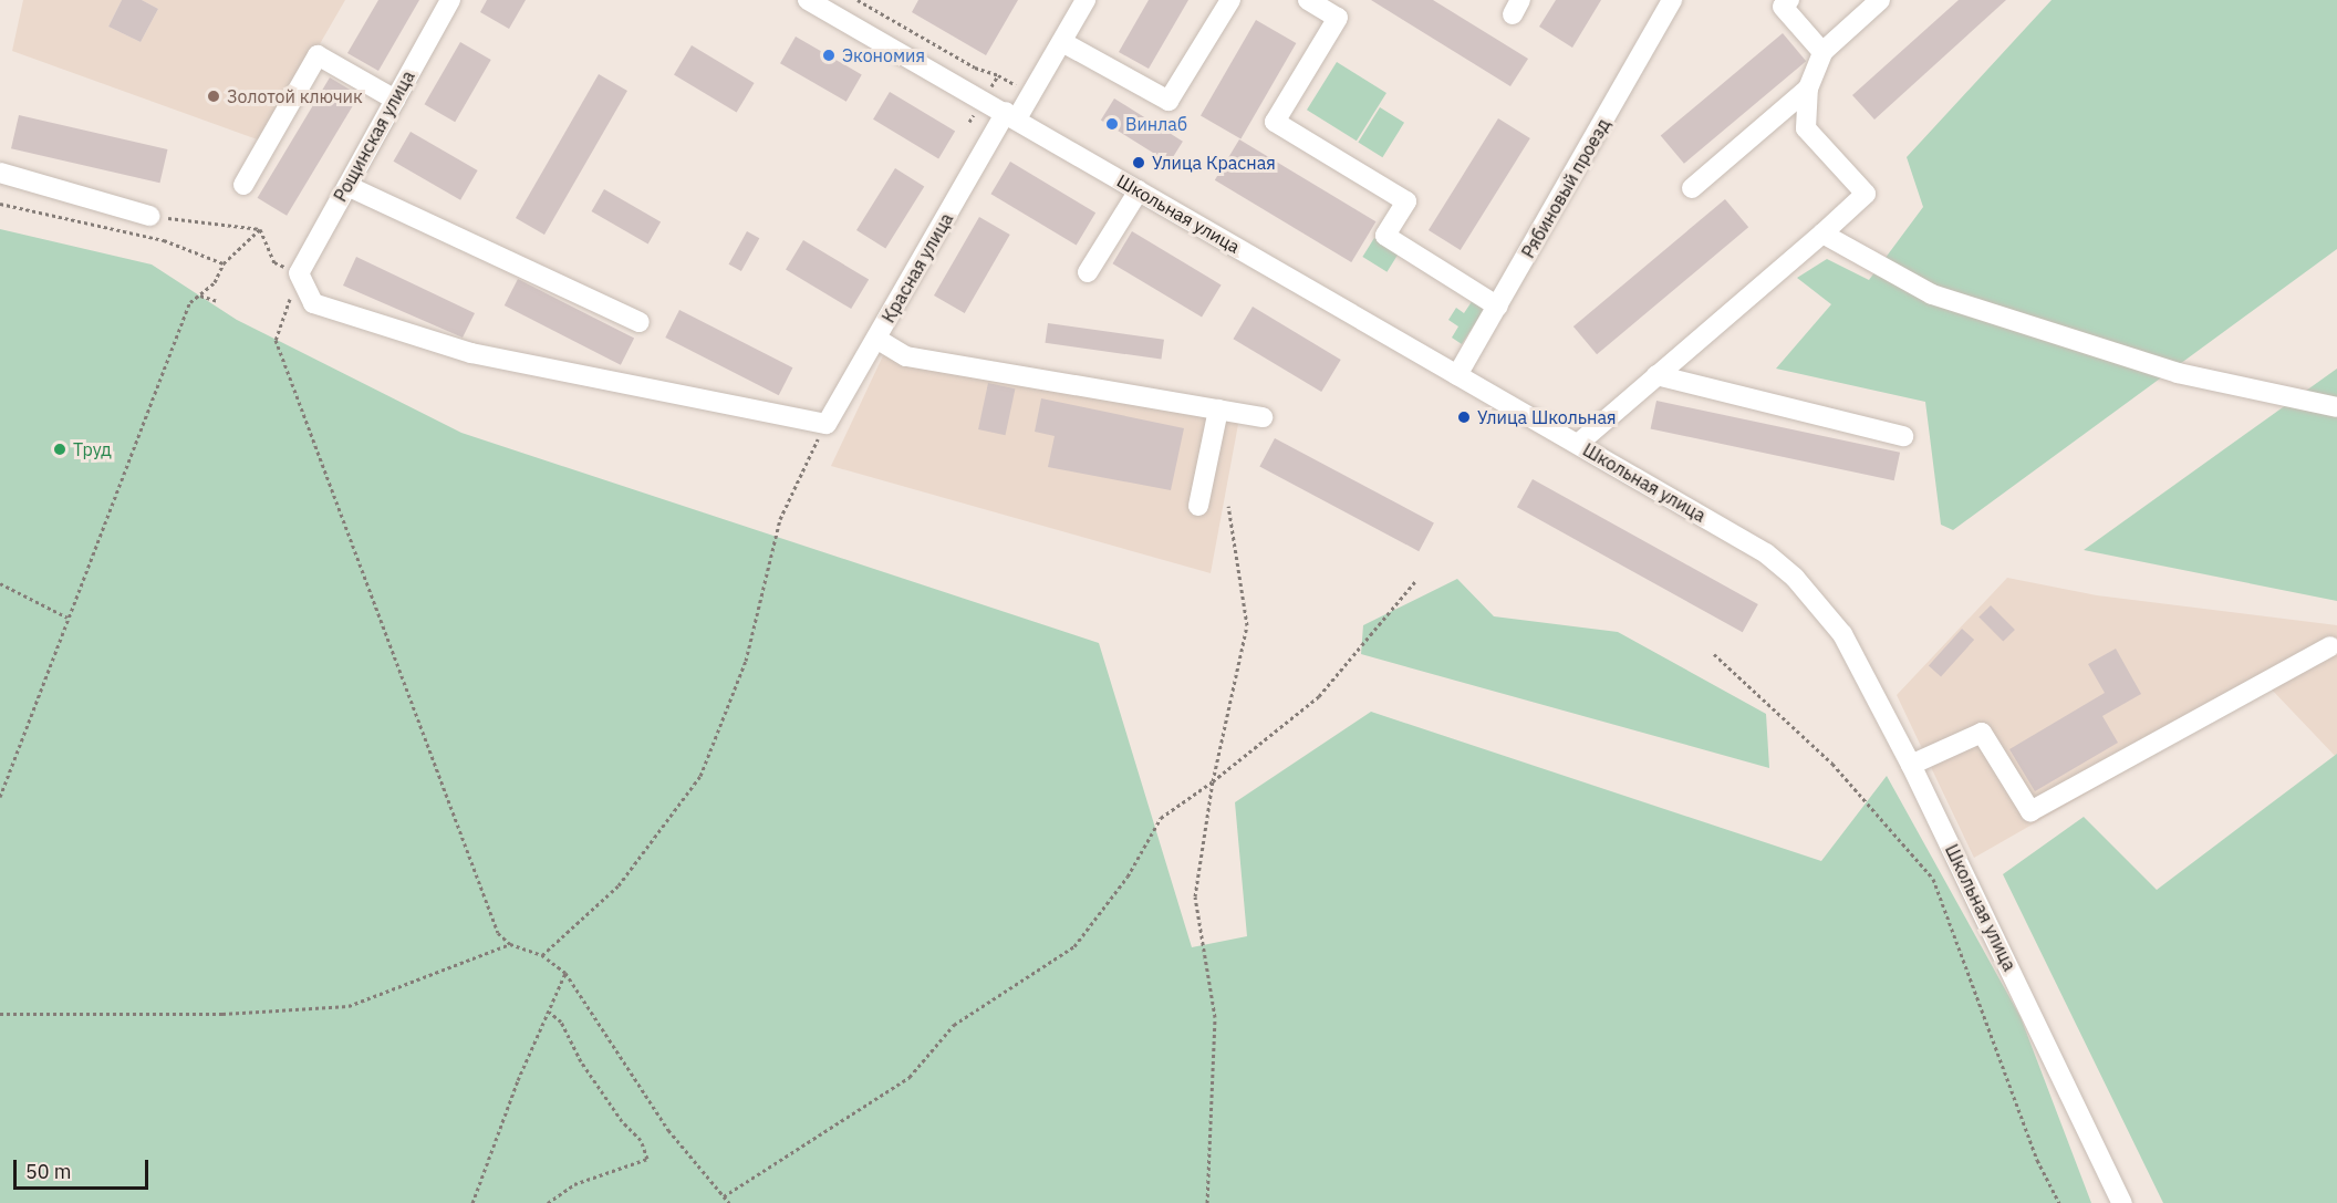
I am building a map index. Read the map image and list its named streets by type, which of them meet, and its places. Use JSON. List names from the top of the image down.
{
  "streets": {
    "street": [
      "Рощинская улица",
      "Рябиновый проезд",
      "Школьная улица",
      "Красная улица"
    ]
  },
  "crossings": [
    ["Рощинская улица", "Красная улица"],
    ["Рябиновый проезд", "Школьная улица"],
    ["Школьная улица", "Красная улица"]
  ],
  "places": [
    "Экономия",
    "Золотой ключик",
    "Винлаб",
    "Улица Красная",
    "Улица Школьная",
    "Труд"
  ],
  "scale_bar": "50 m"
}
